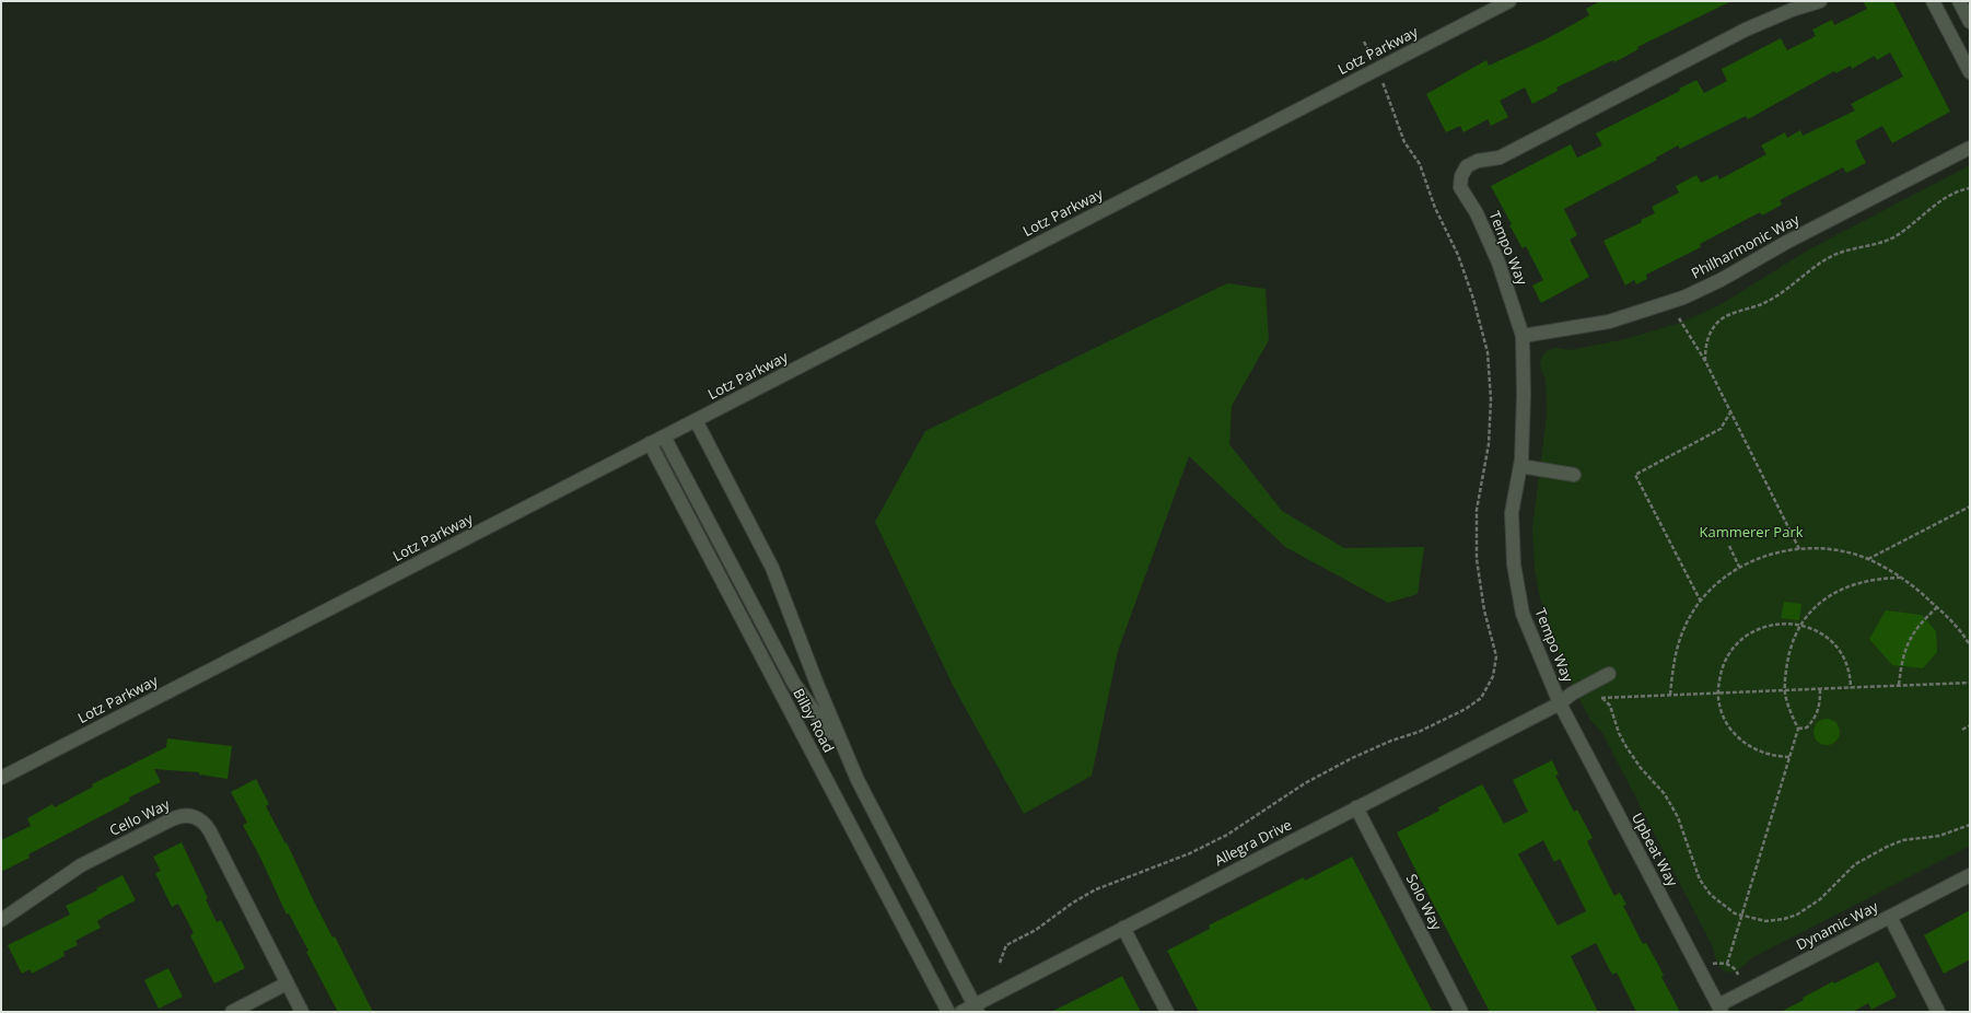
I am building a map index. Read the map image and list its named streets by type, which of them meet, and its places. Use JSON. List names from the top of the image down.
{
  "streets": {
    "street": [
      "Lotz Parkway",
      "Philharmonic Way",
      "Tempo Way",
      "Bilby Road",
      "Cello Way",
      "Allegra Drive",
      "Upbeat Way",
      "Solo Way",
      "Dynamic Way"
    ]
  },
  "crossings": [
    ["Lotz Parkway", "Bilby Road"],
    ["Philharmonic Way", "Tempo Way"],
    ["Tempo Way", "Allegra Drive"],
    ["Tempo Way", "Upbeat Way"],
    ["Bilby Road", "Allegra Drive"],
    ["Allegra Drive", "Upbeat Way"],
    ["Allegra Drive", "Solo Way"],
    ["Upbeat Way", "Dynamic Way"]
  ],
  "parks": ["Kammerer Park"]
}
